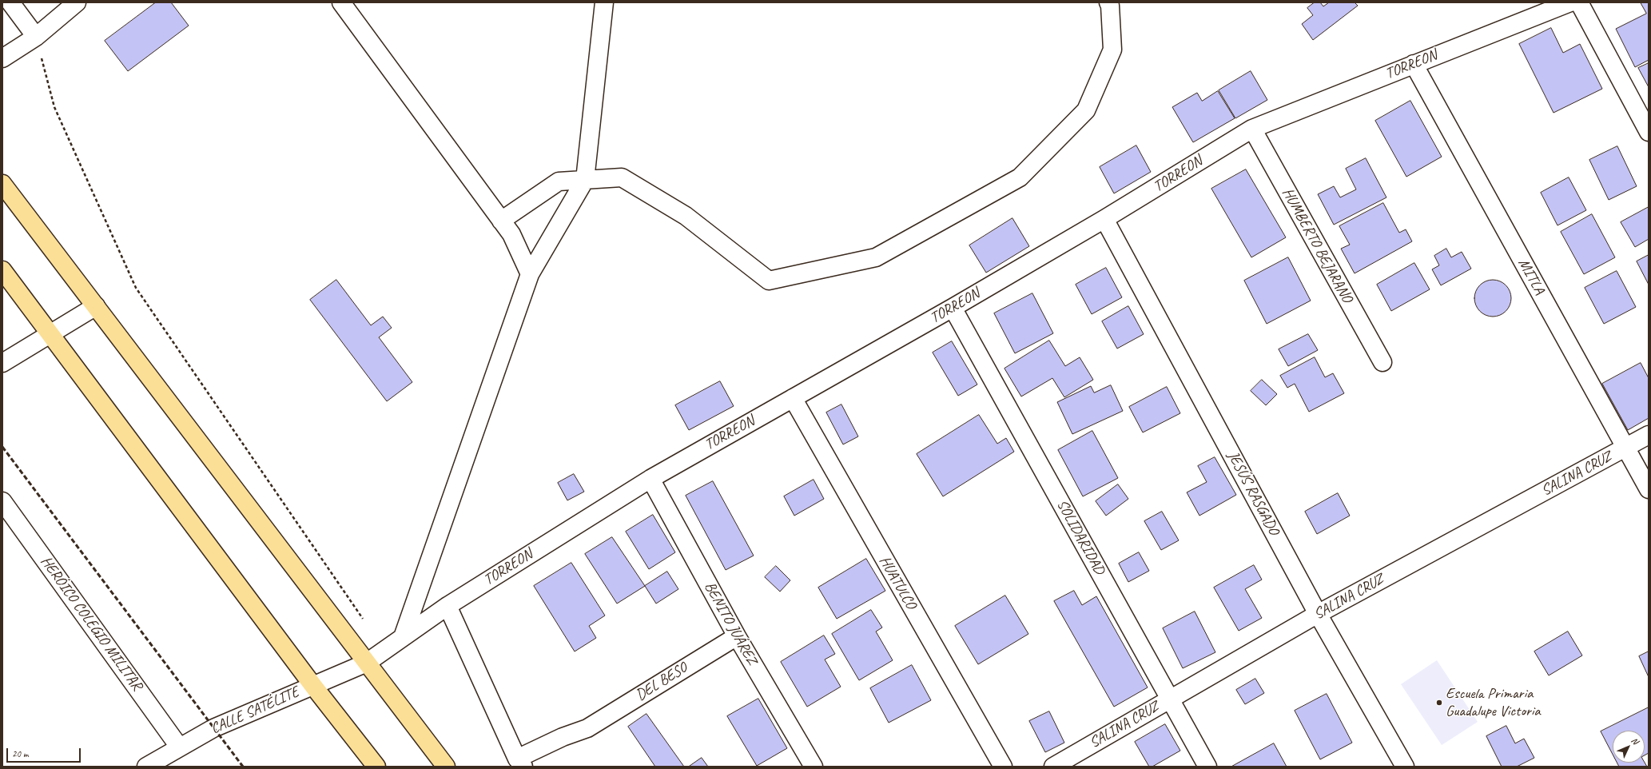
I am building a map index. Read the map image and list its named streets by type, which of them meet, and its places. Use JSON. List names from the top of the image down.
{
  "streets": {
    "street": [
      "TORREON",
      "HUMBERTO BEJARANO",
      "MITLA",
      "SALINA CRUZ",
      "JESÚS RASGADO",
      "SOLIDARIDAD",
      "HUATULCO",
      "HERÓICO COLEGIO MILITAR",
      "BENITO JUÁREZ",
      "DEL BESO",
      "CALLE SATÉLITE"
    ]
  },
  "crossings": [
    ["TORREON", "HUMBERTO BEJARANO"],
    ["TORREON", "MITLA"],
    ["TORREON", "JESÚS RASGADO"],
    ["TORREON", "SOLIDARIDAD"],
    ["TORREON", "HUATULCO"],
    ["TORREON", "BENITO JUÁREZ"],
    ["TORREON", "CALLE SATÉLITE"],
    ["MITLA", "SALINA CRUZ"],
    ["SALINA CRUZ", "JESÚS RASGADO"],
    ["SALINA CRUZ", "SOLIDARIDAD"],
    ["HERÓICO COLEGIO MILITAR", "CALLE SATÉLITE"],
    ["BENITO JUÁREZ", "DEL BESO"]
  ],
  "places": ["Escuela Primaria Guadalupe Victoria"],
  "scale_bar": "20 m",
  "north": "top right"
}
